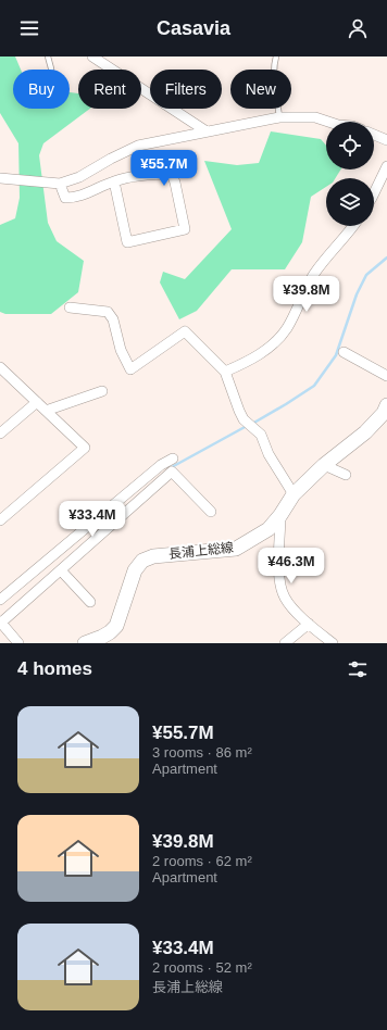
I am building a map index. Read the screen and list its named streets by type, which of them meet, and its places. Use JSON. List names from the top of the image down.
{
  "streets": {
    "main road": ["長浦上総線"]
  },
  "page": {
    "header": "Casavia",
    "chip": [
      "Buy",
      "Rent",
      "Filters",
      "New"
    ],
    "price": [
      "¥55.7M",
      "¥39.8M",
      "¥33.4M",
      "¥46.3M"
    ],
    "heading": "4 homes",
    "list": [
      {
        "name": "¥55.7M",
        "note": "3 rooms · 86 m² · Apartment"
      },
      {
        "name": "¥39.8M",
        "note": "2 rooms · 62 m² · Apartment"
      },
      {
        "name": "¥33.4M",
        "note": "2 rooms · 52 m² · 長浦上総線"
      }
    ]
  }
}
